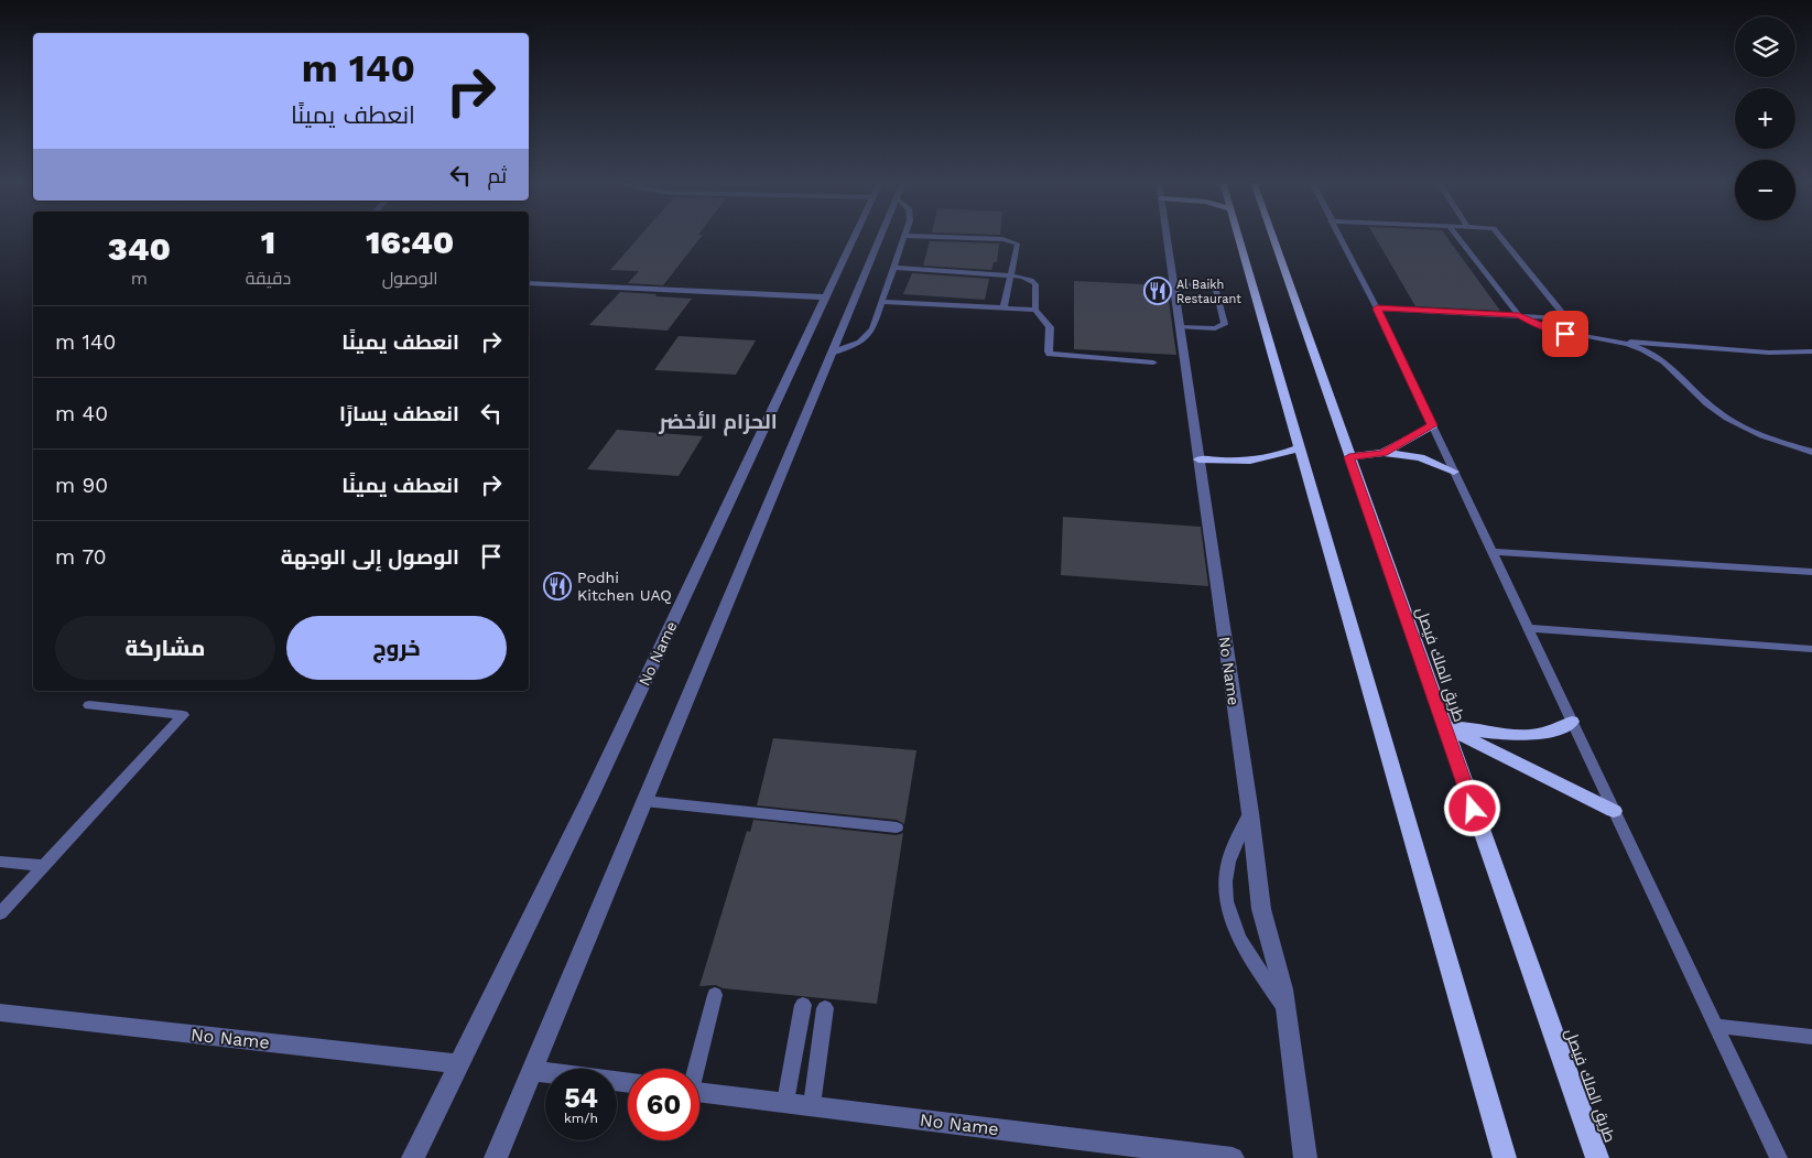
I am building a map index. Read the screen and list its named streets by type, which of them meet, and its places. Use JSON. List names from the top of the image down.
{
  "streets": {
    "main road": ["طريق الملك فيصل"],
    "street": ["No Name"]
  },
  "districts": ["الحزام الأخضر"],
  "places": {
    "restaurant": ["Al Baikh Restaurant", "Podhi Kitchen UAQ"]
  },
  "page": {
    "map_buttons": ["+", "−"],
    "turn": ["140 m", "انعطف يمينًا"],
    "then": "ثم",
    "eta": [
      "16:40",
      "الوصول",
      "1",
      "دقيقة",
      "340",
      "m"
    ],
    "list": [
      {
        "name": "انعطف يمينًا",
        "value": "140 m"
      },
      {
        "name": "انعطف يسارًا",
        "value": "40 m"
      },
      {
        "name": "انعطف يمينًا",
        "value": "90 m"
      },
      {
        "name": "الوصول إلى الوجهة",
        "value": "70 m"
      }
    ],
    "buttons": ["خروج", "مشاركة"],
    "speed": "54 km/h",
    "limit": "60"
  }
}
